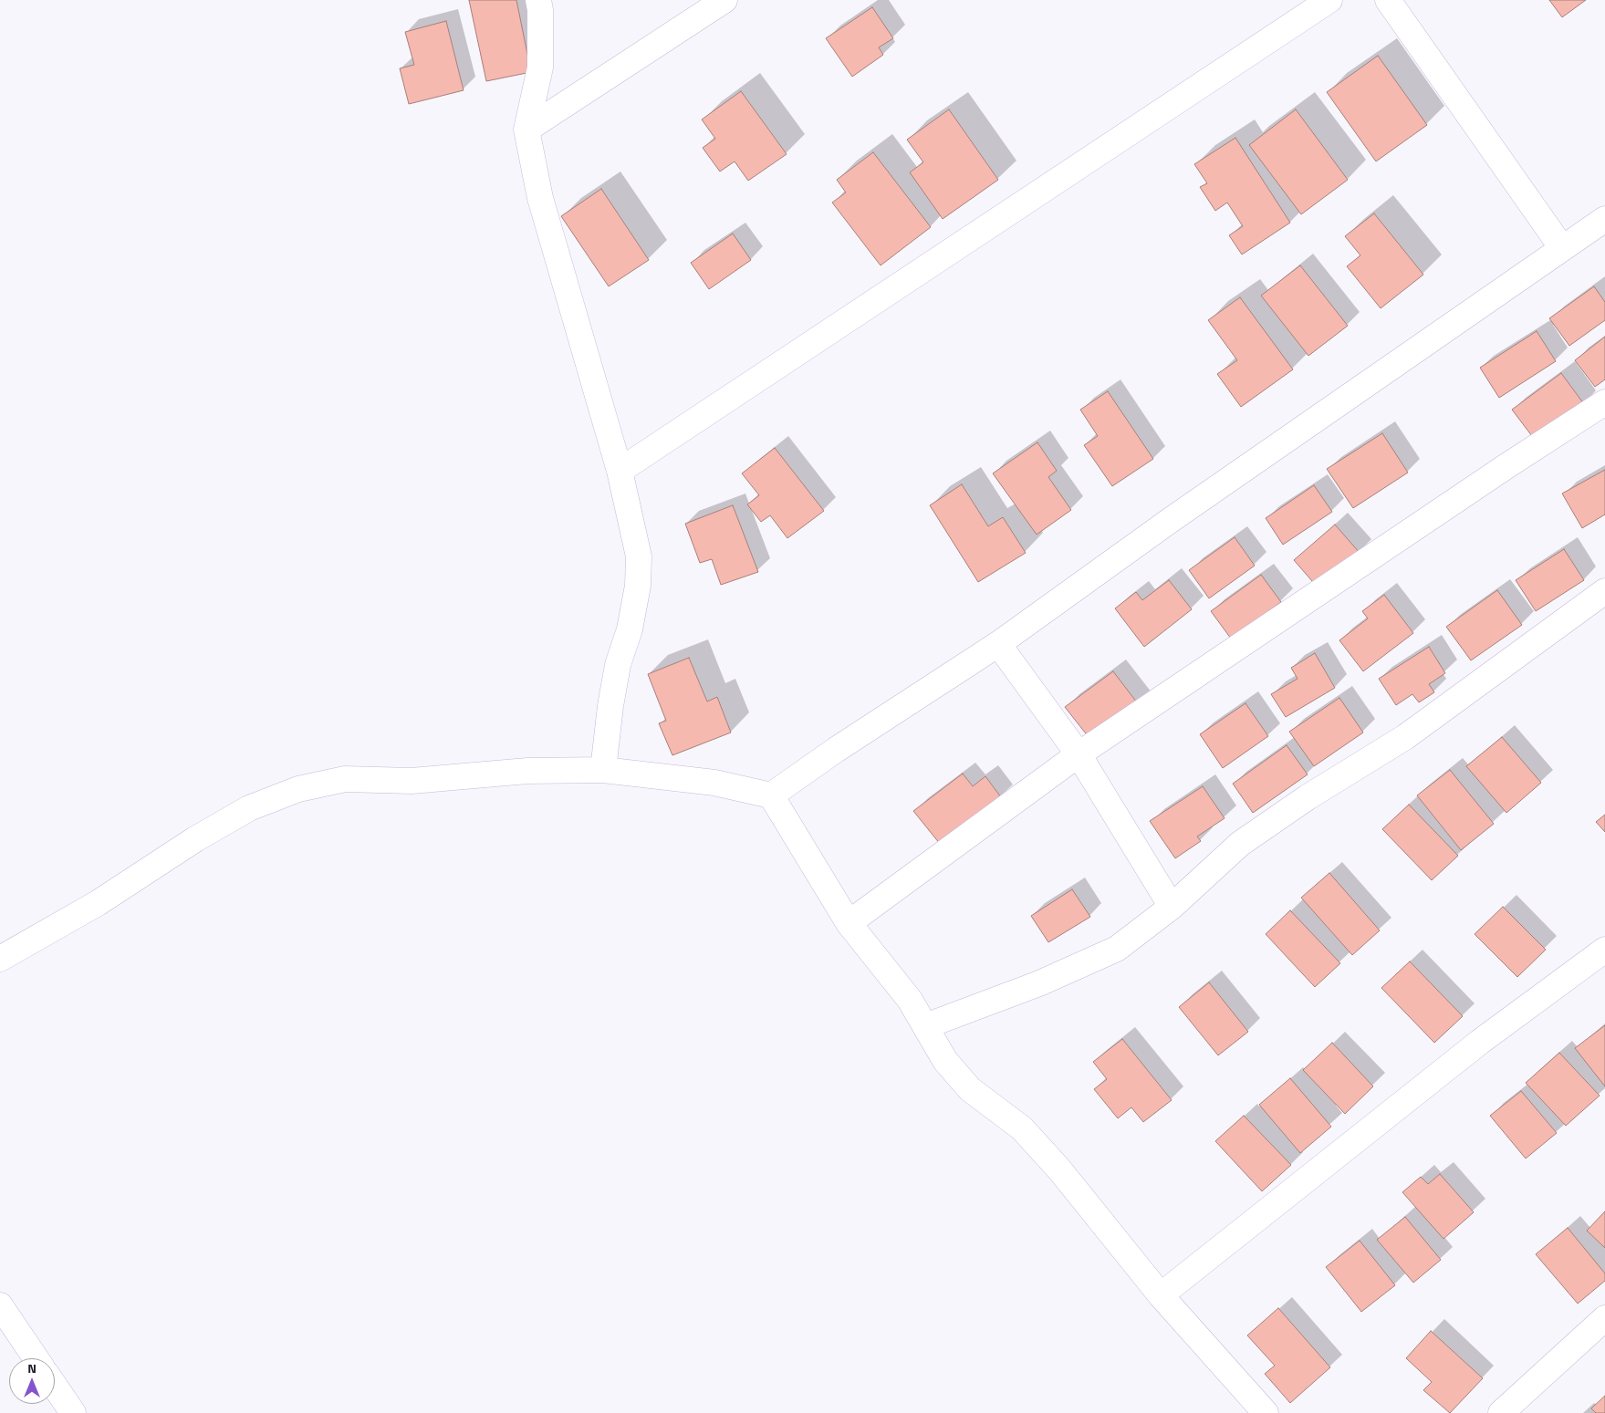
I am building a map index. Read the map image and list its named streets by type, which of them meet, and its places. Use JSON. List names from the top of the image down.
{
  "north": "top"
}
